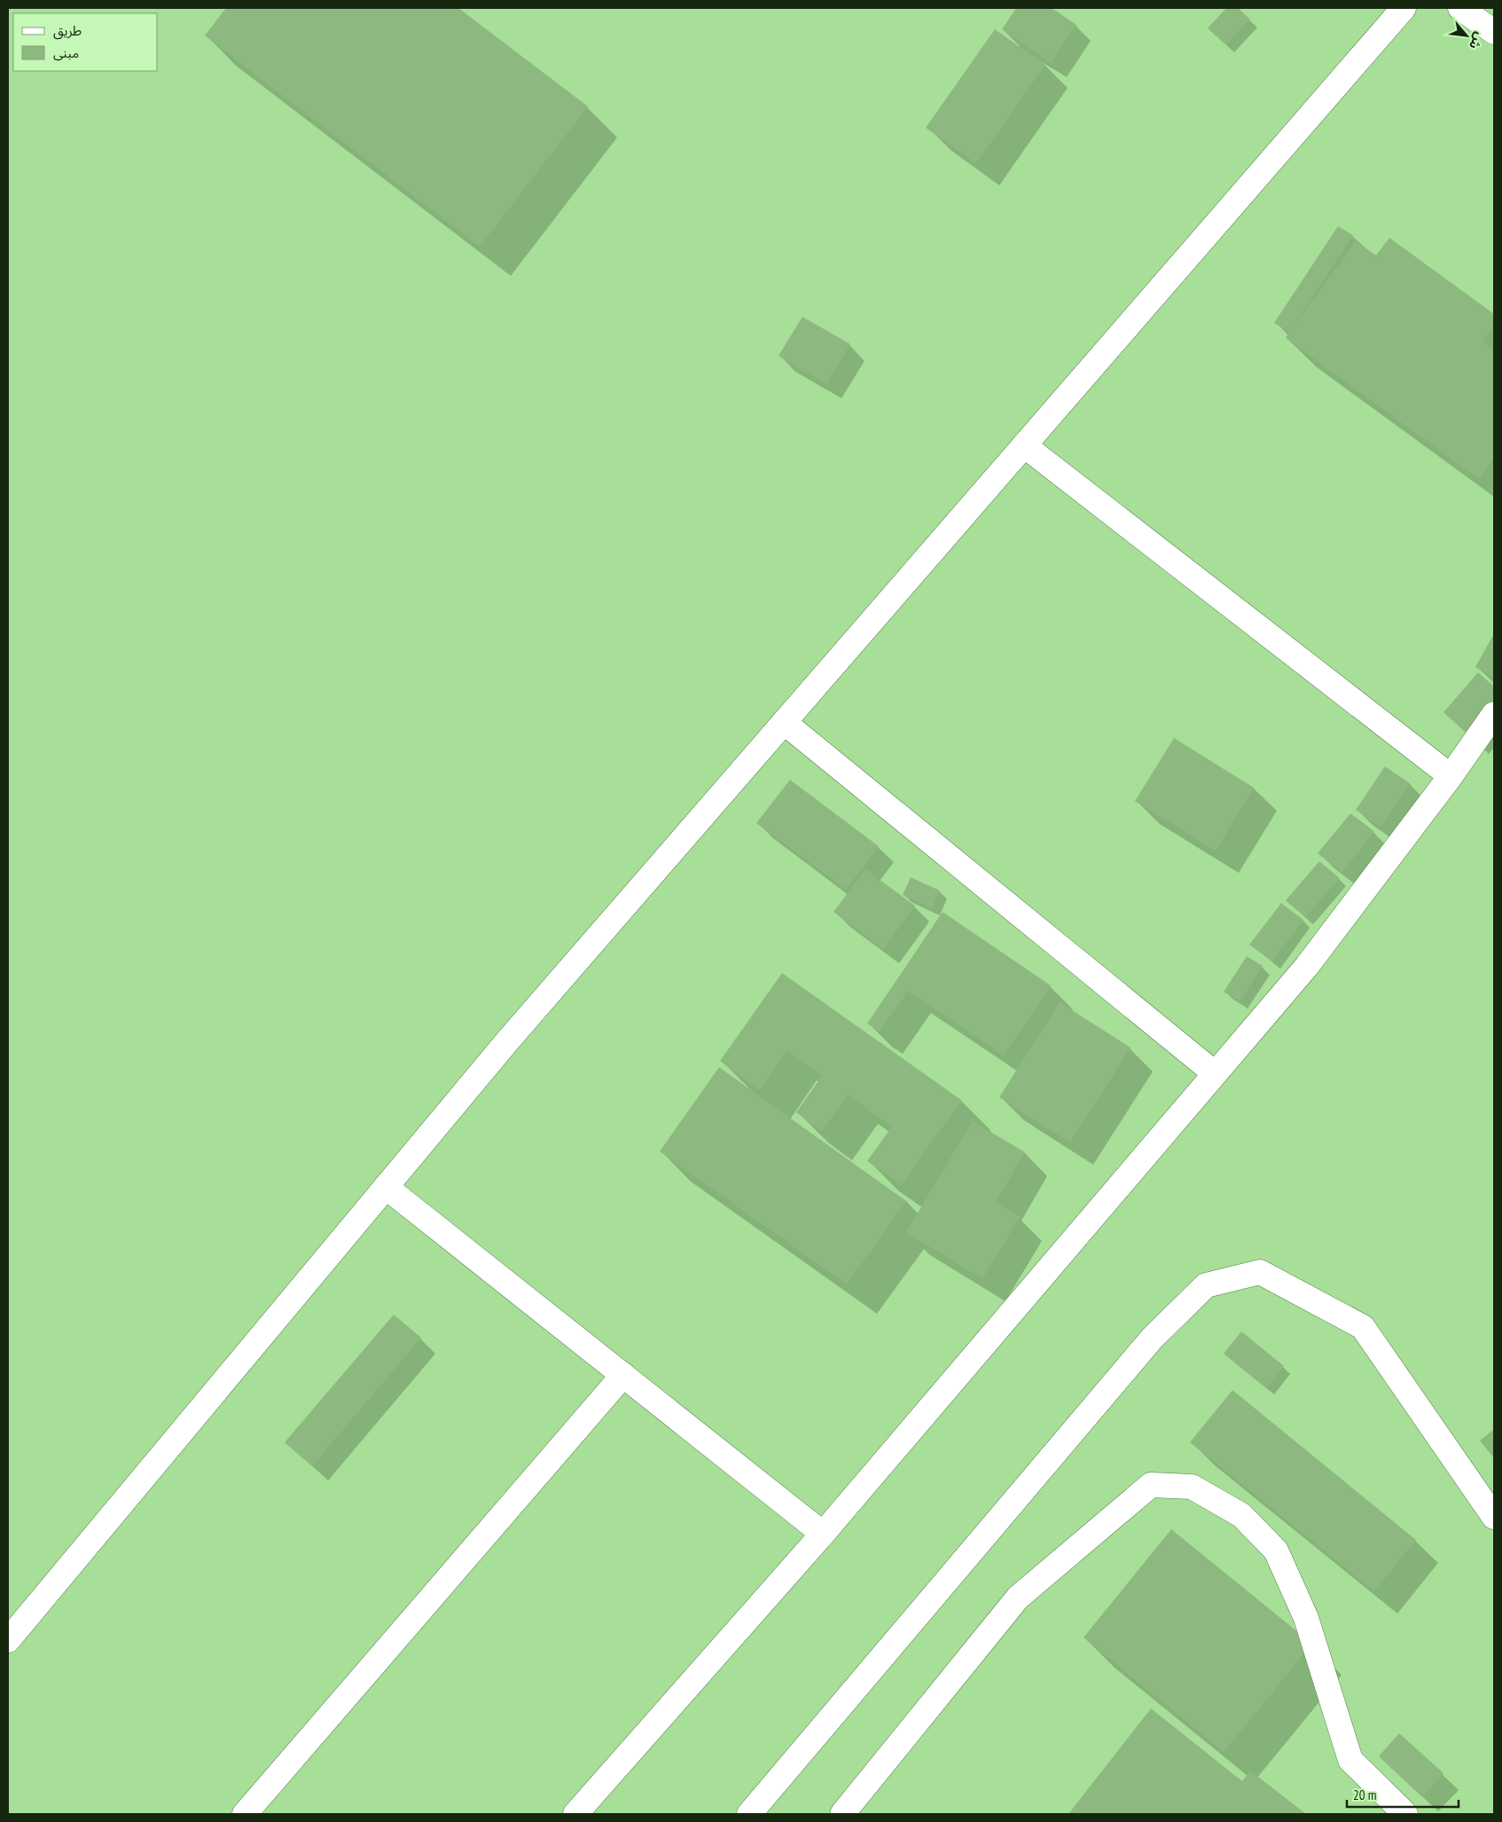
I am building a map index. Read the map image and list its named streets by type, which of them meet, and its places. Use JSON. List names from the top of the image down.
{
  "legend": ["طريق", "مبنى"],
  "scale_bar": "20 m",
  "north": "bottom right"
}
